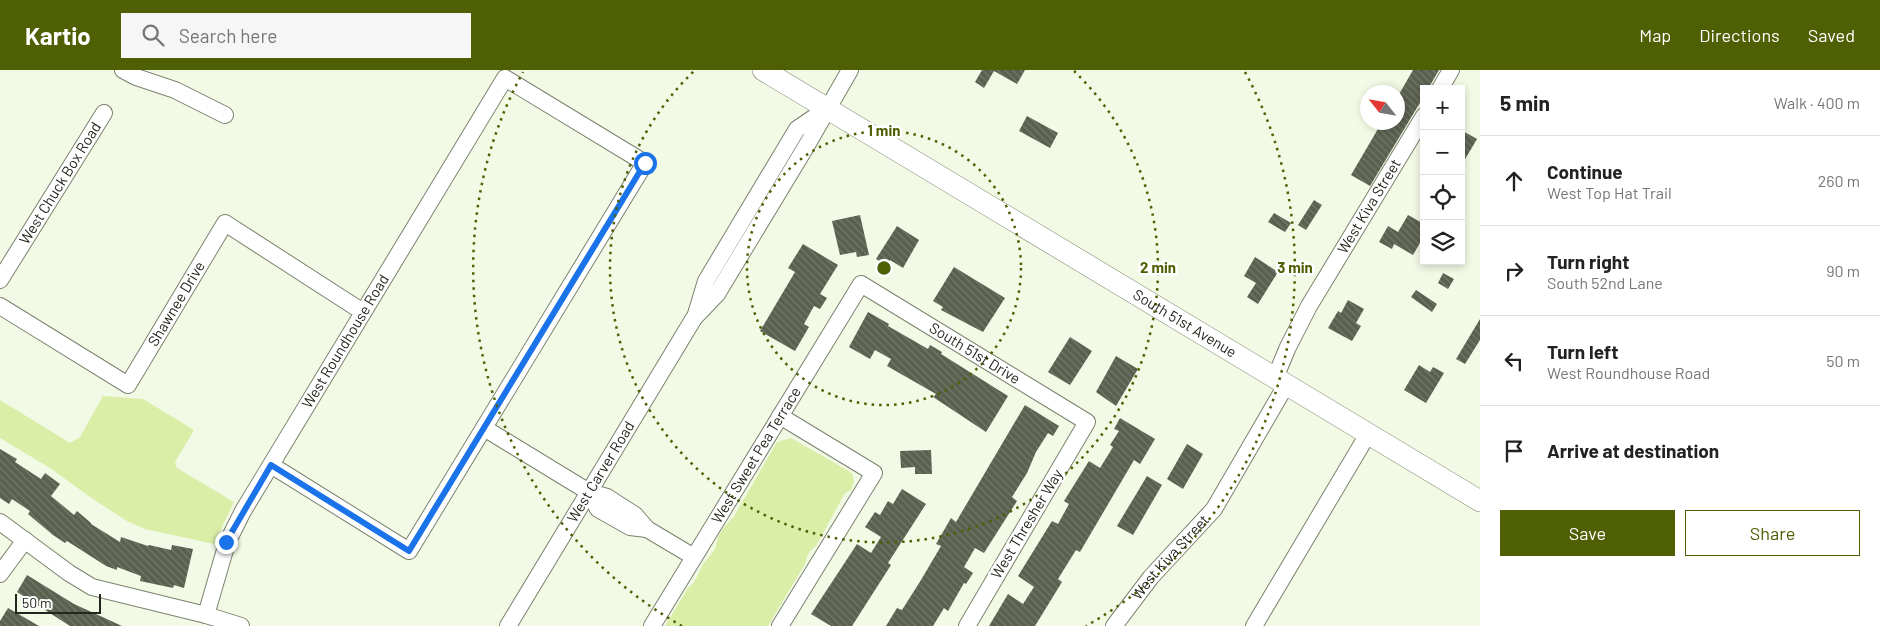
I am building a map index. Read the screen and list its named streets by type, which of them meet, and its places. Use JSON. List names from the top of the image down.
{
  "streets": {
    "main road": ["South 51st Avenue"],
    "street": [
      "West Chuck Box Road",
      "West Kiva Street",
      "Shawnee Drive",
      "West Roundhouse Road",
      "South 51st Drive",
      "West Sweet Pea Terrace",
      "West Carver Road",
      "West Thresher Way"
    ]
  },
  "crossings": [
    ["West Kiva Street", "South 51st Avenue"],
    ["Shawnee Drive", "West Roundhouse Road"],
    ["South 51st Avenue", "West Carver Road"],
    ["South 51st Drive", "West Sweet Pea Terrace"],
    ["South 51st Drive", "West Thresher Way"]
  ],
  "scale_bar": "50 m",
  "north": "top left",
  "page": {
    "header": "Kartio",
    "search": "Search here",
    "nav": ["Map", "Directions", "Saved"],
    "heading": ["5 min", "Walk · 400 m"],
    "map_buttons": ["+", "−"],
    "list": [
      ["Continue", "West Top Hat Trail", "260 m"],
      ["Turn right", "South 52nd Lane", "90 m"],
      ["Turn left", "West Roundhouse Road", "50 m"],
      "Arrive at destination"
    ],
    "buttons": ["Save", "Share"],
    "scale": "50 m"
  },
  "rings": ["1 min", "2 min", "3 min"]
}
